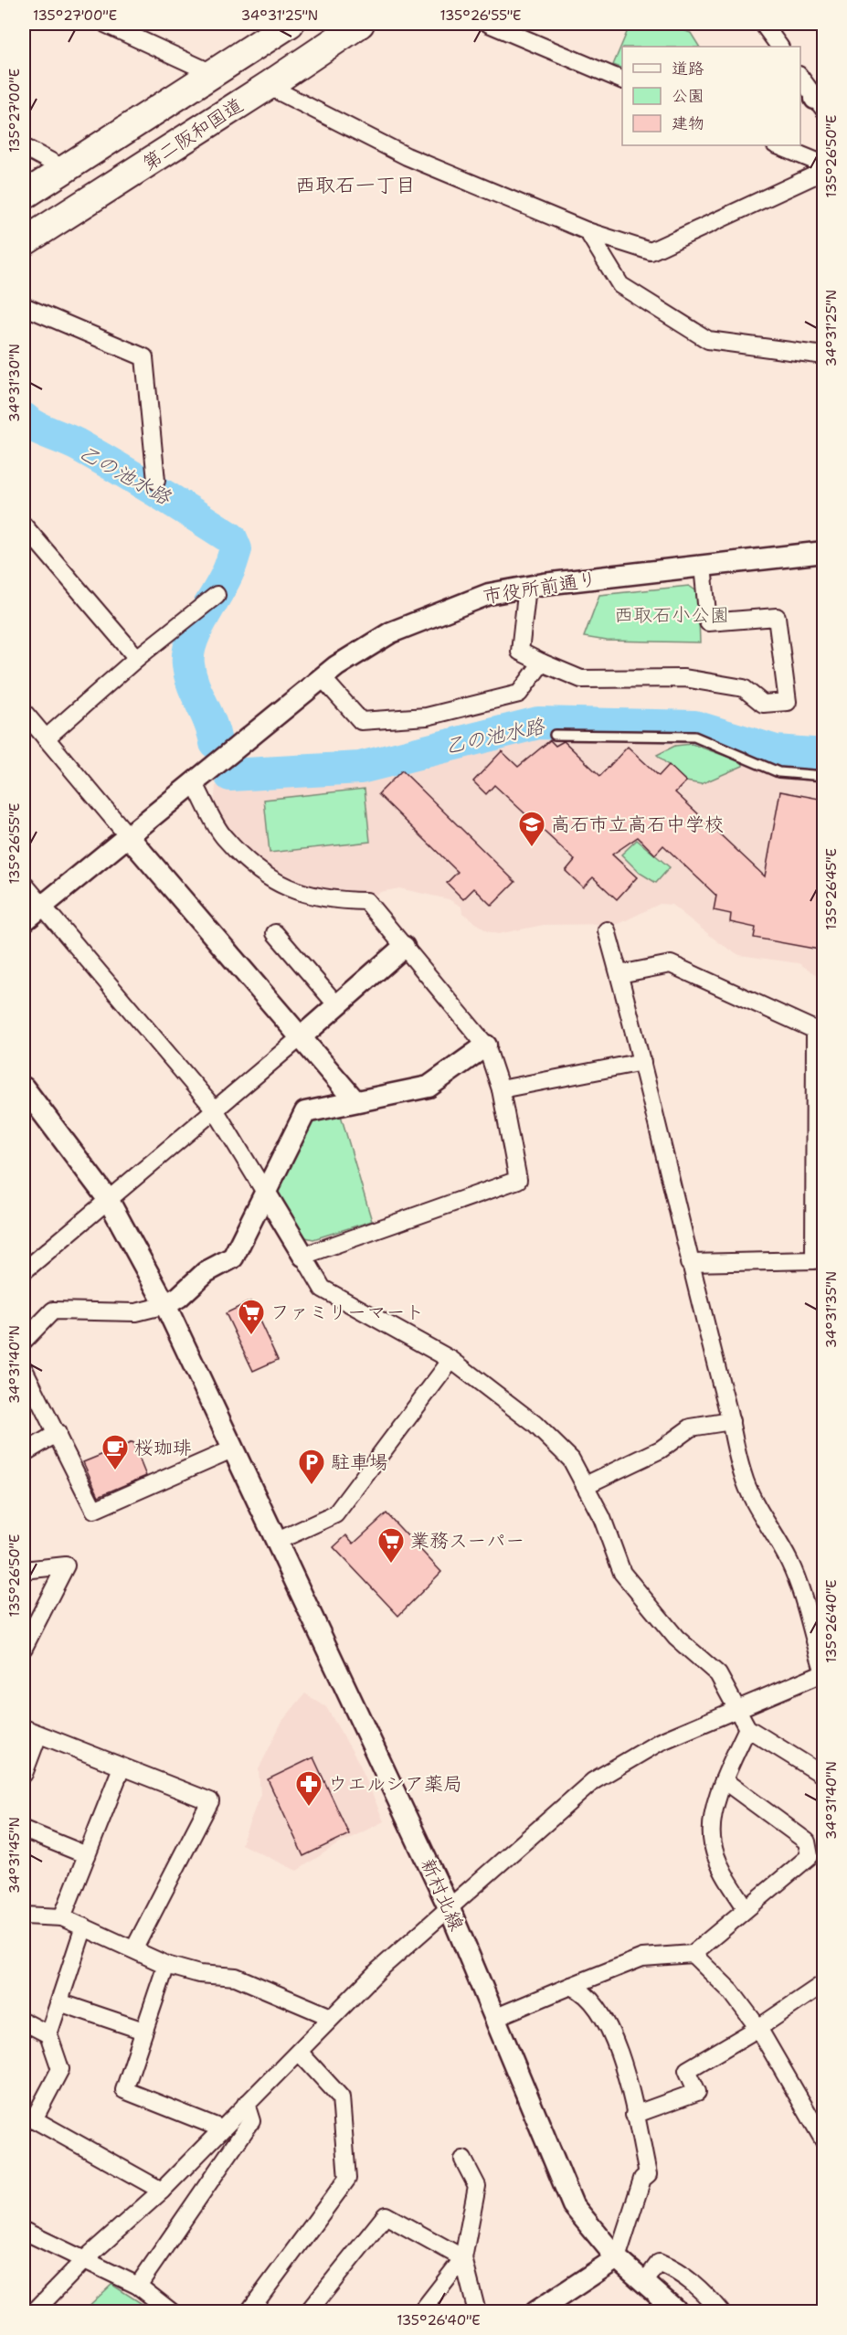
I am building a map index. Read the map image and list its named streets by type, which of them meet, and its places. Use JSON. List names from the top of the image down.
{
  "streets": {
    "highway": ["第二阪和国道"],
    "street": ["市役所前通り", "新村北線"]
  },
  "districts": ["西取石一丁目"],
  "water": ["乙の池水路"],
  "parks": ["西取石小公園"],
  "places": {
    "school or university": ["高石市立高石中学校"],
    "supermarket": ["ファミリーマート", "業務スーパー"],
    "cafe": ["桜珈琲"],
    "parking": ["駐車場"],
    "pharmacy": ["ウエルシア薬局"]
  },
  "legend": ["道路", "公園", "建物"],
  "coordinates": [
    "135°27'00\"E",
    "34°31'25\"N",
    "135°26'55\"E",
    "135°26'50\"E",
    "34°31'30\"N",
    "135°26'45\"E",
    "34°31'35\"N",
    "34°31'40\"N",
    "135°26'40\"E",
    "34°31'45\"N"
  ]
}
